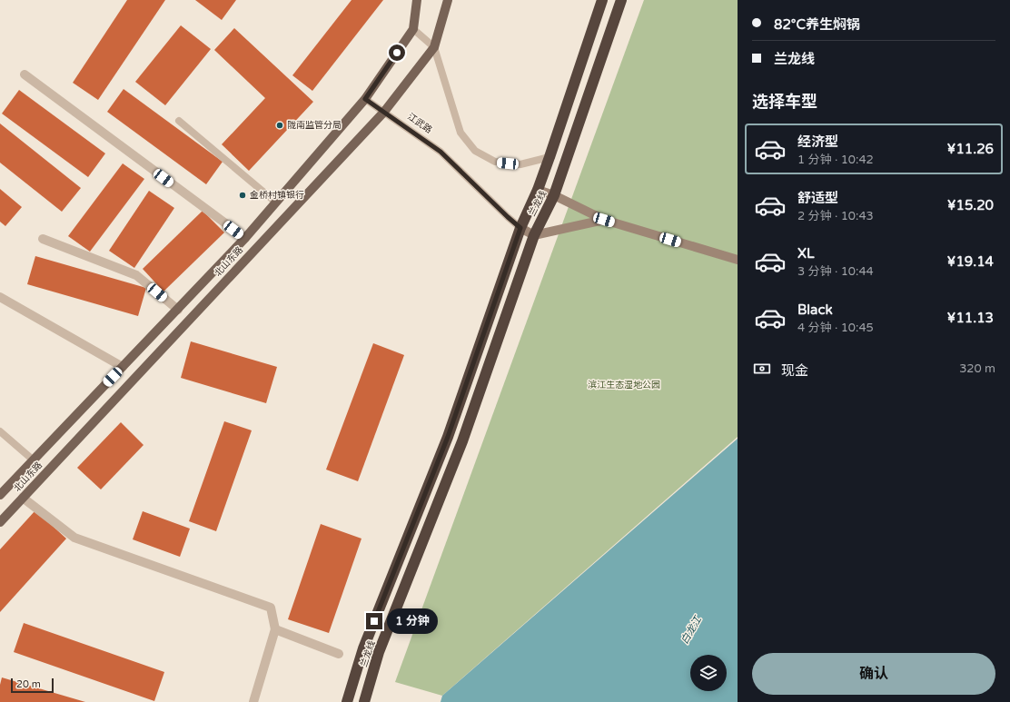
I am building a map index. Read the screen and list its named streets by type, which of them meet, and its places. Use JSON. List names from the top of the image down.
{
  "streets": {
    "highway": ["兰龙线"],
    "main road": ["北山东路"],
    "lane": ["江武路"]
  },
  "crossings": [
    ["江武路", "兰龙线"],
    ["江武路", "北山东路"]
  ],
  "water": ["白龙江"],
  "parks": ["滨江生态湿地公园"],
  "places": ["陇南监管分局", "金桥村镇银行"],
  "scale_bar": "20 m",
  "page": {
    "banner": ["82°C养生焖锅", "兰龙线"],
    "heading": "选择车型",
    "list": [
      {
        "name": "经济型",
        "note": "1 分钟 · 10:42",
        "value": "¥11.26"
      },
      {
        "name": "舒适型",
        "note": "2 分钟 · 10:43",
        "value": "¥15.20"
      },
      {
        "name": "XL",
        "note": "3 分钟 · 10:44",
        "value": "¥19.14"
      },
      {
        "name": "Black",
        "note": "4 分钟 · 10:45",
        "value": "¥11.13"
      }
    ],
    "pay": ["现金", "320 m"],
    "bubble": "1 分钟",
    "buttons": "确认",
    "scale": "20 m"
  }
}
